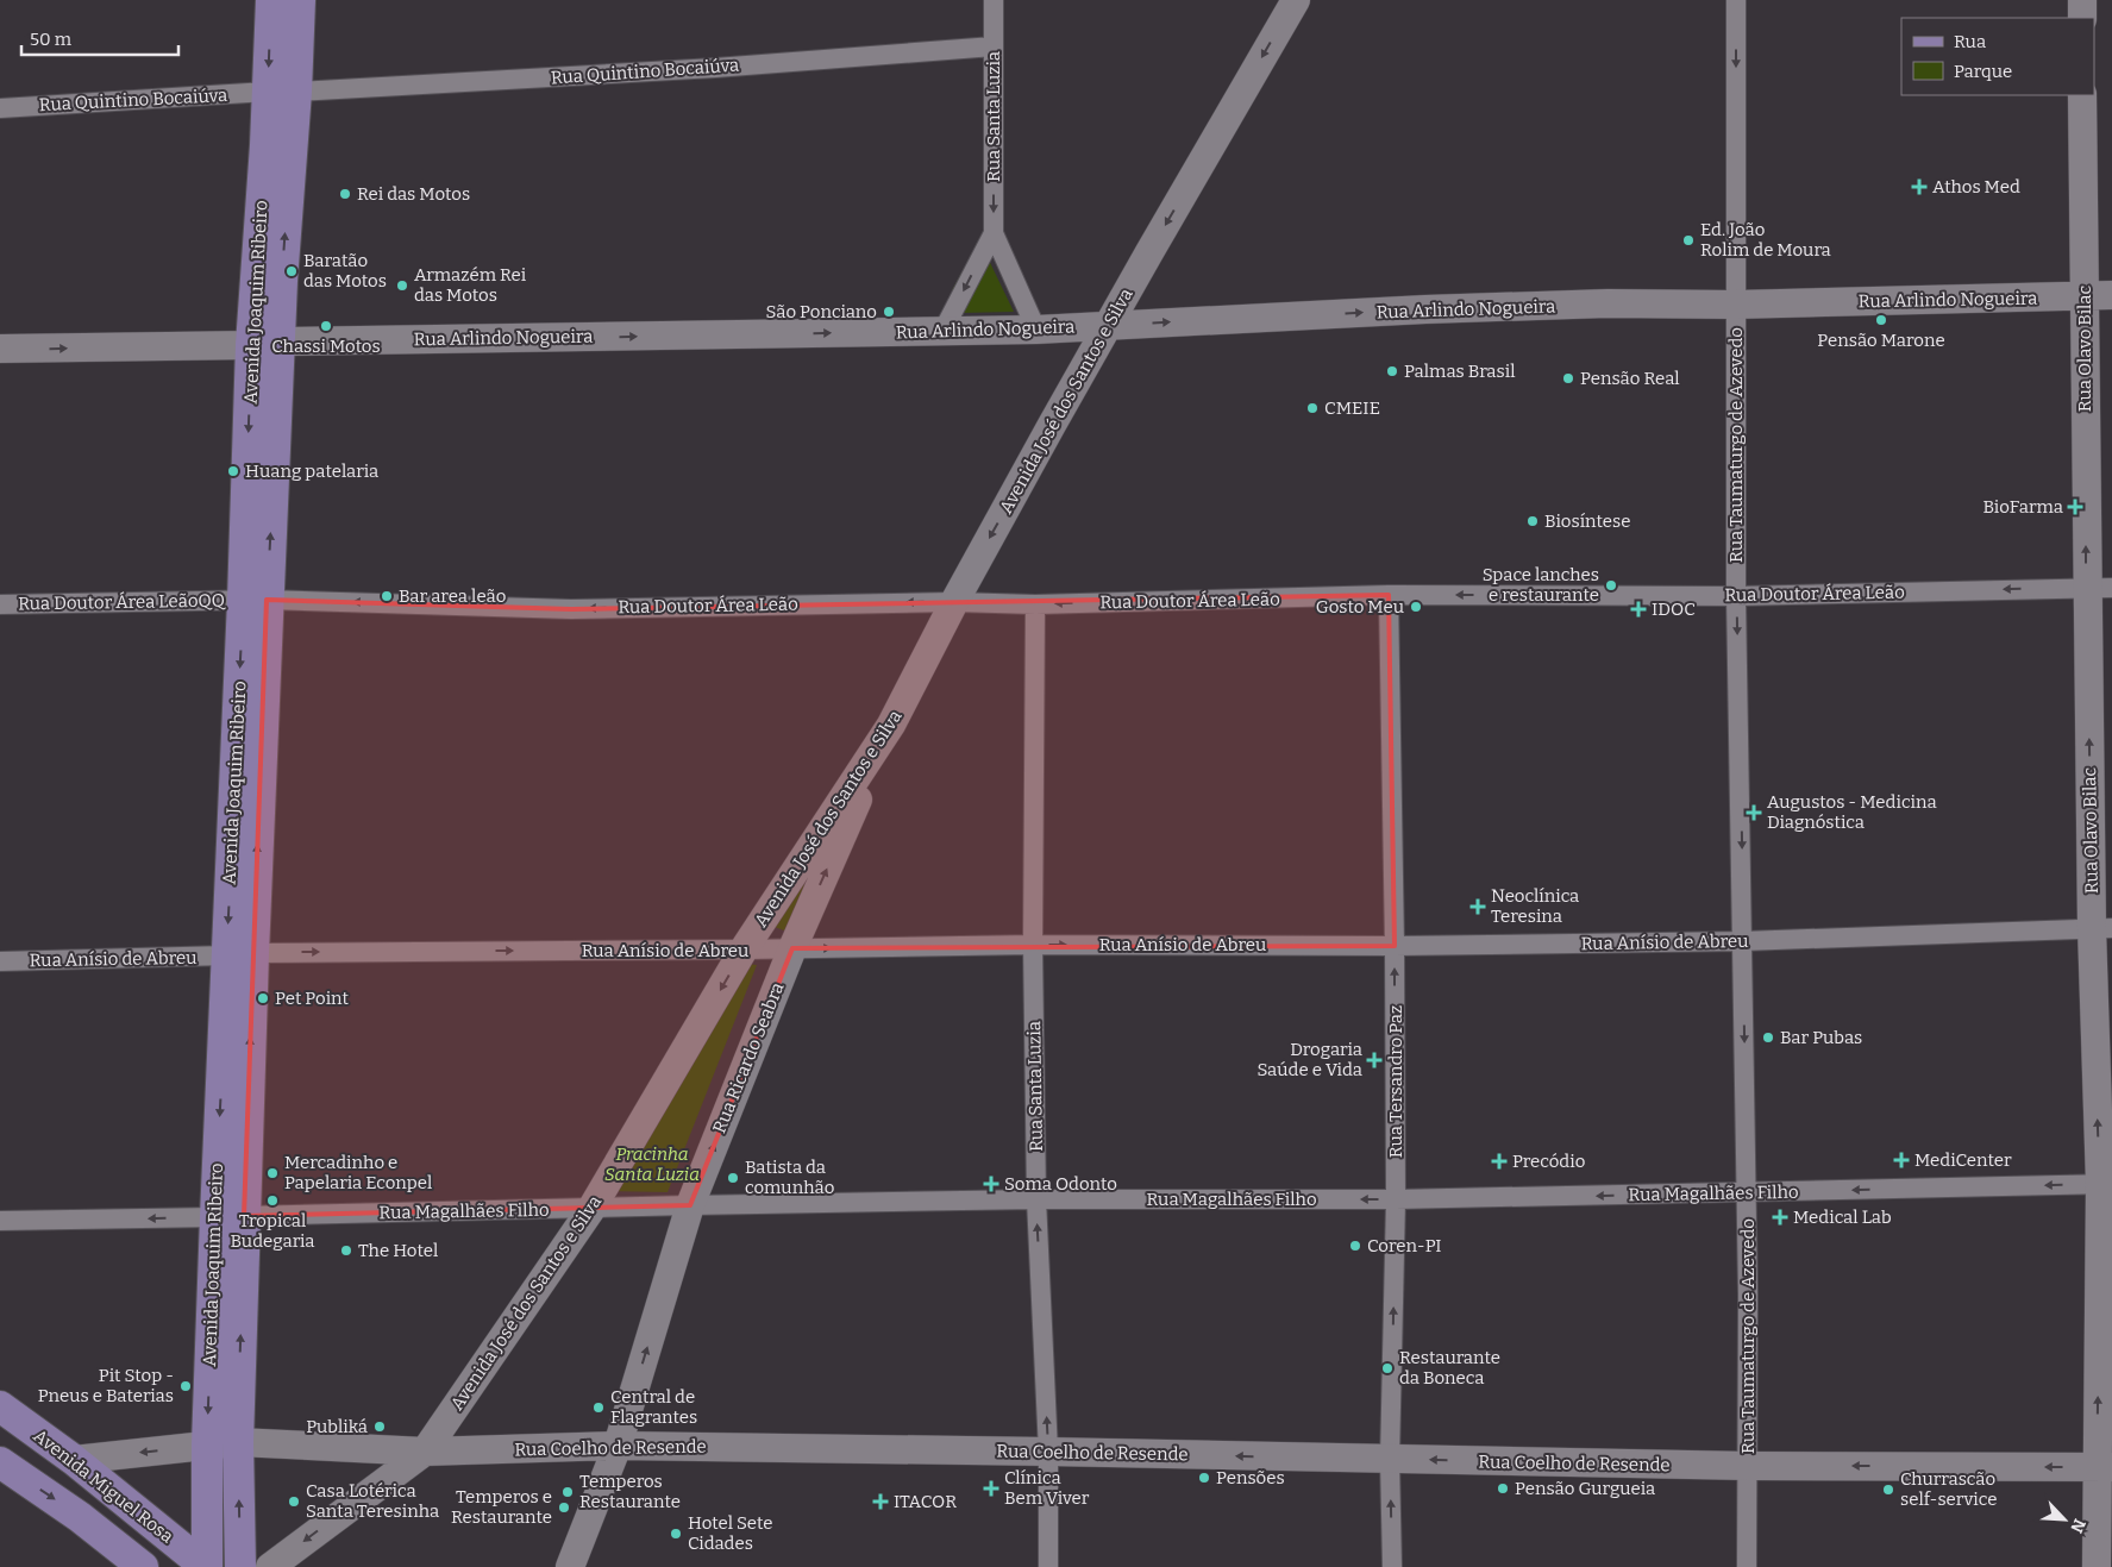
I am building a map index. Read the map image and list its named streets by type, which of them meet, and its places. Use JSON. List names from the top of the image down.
{
  "streets": {
    "main road": [
      "Rua Arlindo Nogueira",
      "Avenida Joaquim Ribeiro",
      "Rua Olavo Bilac",
      "Avenida José dos Santos e Silva",
      "Rua Ricardo Seabra",
      "Rua Coelho de Resende",
      "Avenida Miguel Rosa"
    ],
    "street": [
      "Rua Quintino Bocaiúva",
      "Rua Santa Luzia",
      "Rua Taumaturgo de Azevedo",
      "Rua Doutor Área Leão",
      "Rua Doutor Área LeãoQQ",
      "Rua Anísio de Abreu",
      "Rua Tersandro Paz",
      "Rua Magalhães Filho"
    ]
  },
  "crossings": [
    ["Rua Quintino Bocaiúva", "Rua Santa Luzia"],
    ["Rua Quintino Bocaiúva", "Avenida Joaquim Ribeiro"],
    ["Rua Santa Luzia", "Rua Arlindo Nogueira"],
    ["Rua Santa Luzia", "Rua Doutor Área Leão"],
    ["Rua Santa Luzia", "Rua Anísio de Abreu"],
    ["Rua Santa Luzia", "Rua Magalhães Filho"],
    ["Rua Santa Luzia", "Rua Coelho de Resende"],
    ["Rua Arlindo Nogueira", "Avenida Joaquim Ribeiro"],
    ["Rua Arlindo Nogueira", "Rua Olavo Bilac"],
    ["Rua Arlindo Nogueira", "Avenida José dos Santos e Silva"],
    ["Rua Arlindo Nogueira", "Rua Taumaturgo de Azevedo"],
    ["Avenida Joaquim Ribeiro", "Rua Doutor Área Leão"],
    ["Avenida Joaquim Ribeiro", "Rua Doutor Área LeãoQQ"],
    ["Avenida Joaquim Ribeiro", "Rua Anísio de Abreu"],
    ["Avenida Joaquim Ribeiro", "Rua Magalhães Filho"],
    ["Avenida Joaquim Ribeiro", "Rua Coelho de Resende"],
    ["Avenida Joaquim Ribeiro", "Avenida Miguel Rosa"],
    ["Rua Olavo Bilac", "Rua Doutor Área Leão"],
    ["Rua Olavo Bilac", "Rua Anísio de Abreu"],
    ["Rua Olavo Bilac", "Rua Magalhães Filho"],
    ["Rua Olavo Bilac", "Rua Coelho de Resende"],
    ["Avenida José dos Santos e Silva", "Rua Doutor Área Leão"],
    ["Avenida José dos Santos e Silva", "Rua Anísio de Abreu"],
    ["Avenida José dos Santos e Silva", "Rua Ricardo Seabra"],
    ["Avenida José dos Santos e Silva", "Rua Magalhães Filho"],
    ["Avenida José dos Santos e Silva", "Rua Coelho de Resende"],
    ["Rua Taumaturgo de Azevedo", "Rua Doutor Área Leão"],
    ["Rua Taumaturgo de Azevedo", "Rua Anísio de Abreu"],
    ["Rua Taumaturgo de Azevedo", "Rua Magalhães Filho"],
    ["Rua Taumaturgo de Azevedo", "Rua Coelho de Resende"],
    ["Rua Doutor Área Leão", "Rua Doutor Área LeãoQQ"],
    ["Rua Doutor Área Leão", "Rua Tersandro Paz"],
    ["Rua Anísio de Abreu", "Rua Ricardo Seabra"],
    ["Rua Anísio de Abreu", "Rua Tersandro Paz"],
    ["Rua Ricardo Seabra", "Rua Magalhães Filho"],
    ["Rua Ricardo Seabra", "Rua Coelho de Resende"],
    ["Rua Tersandro Paz", "Rua Magalhães Filho"],
    ["Rua Tersandro Paz", "Rua Coelho de Resende"],
    ["Rua Coelho de Resende", "Avenida Miguel Rosa"]
  ],
  "one_way": [
    "Rua Arlindo Nogueira",
    "Rua Olavo Bilac",
    "Avenida José dos Santos e Silva",
    "Rua Taumaturgo de Azevedo",
    "Rua Doutor Área Leão",
    "Rua Anísio de Abreu",
    "Rua Ricardo Seabra",
    "Rua Tersandro Paz",
    "Rua Magalhães Filho",
    "Rua Coelho de Resende"
  ],
  "parks": ["Pracinha Santa Luzia"],
  "places": {
    "health": [
      "Athos Med",
      "BioFarma",
      "IDOC",
      "Augustos - Medicina Diagnóstica",
      "Neoclínica Teresina",
      "Drogaria Saúde e Vida",
      "MediCenter",
      "Precódio",
      "Soma Odonto",
      "Medical Lab",
      "Clínica Bem Viver",
      "ITACOR"
    ],
    "other": [
      "Rei das Motos",
      "Ed. João Rolim de Moura",
      "Baratão das Motos",
      "Armazém Rei das Motos",
      "São Ponciano",
      "Pensão Marone",
      "Chassi Motos",
      "Palmas Brasil",
      "Pensão Real",
      "CMEIE",
      "Huang patelaria",
      "Biosíntese",
      "Space lanches e restaurante",
      "Bar area leão",
      "Gosto Meu",
      "Pet Point",
      "Bar Pubas",
      "Mercadinho e Papelaria Econpel",
      "Batista da comunhão",
      "Tropical Budegaria",
      "Coren-PI",
      "The Hotel",
      "Restaurante da Boneca",
      "Pit Stop - Pneus e Baterias",
      "Central de Flagrantes",
      "Publiká",
      "Pensões",
      "Pensão Gurgueia",
      "Churrascão self-service",
      "Temperos Restaurante",
      "Casa Lotérica Santa Teresinha",
      "Temperos e Restaurante",
      "Hotel Sete Cidades"
    ]
  },
  "legend": ["Rua", "Parque"],
  "scale_bar": "50 m",
  "north": "bottom right"
}
